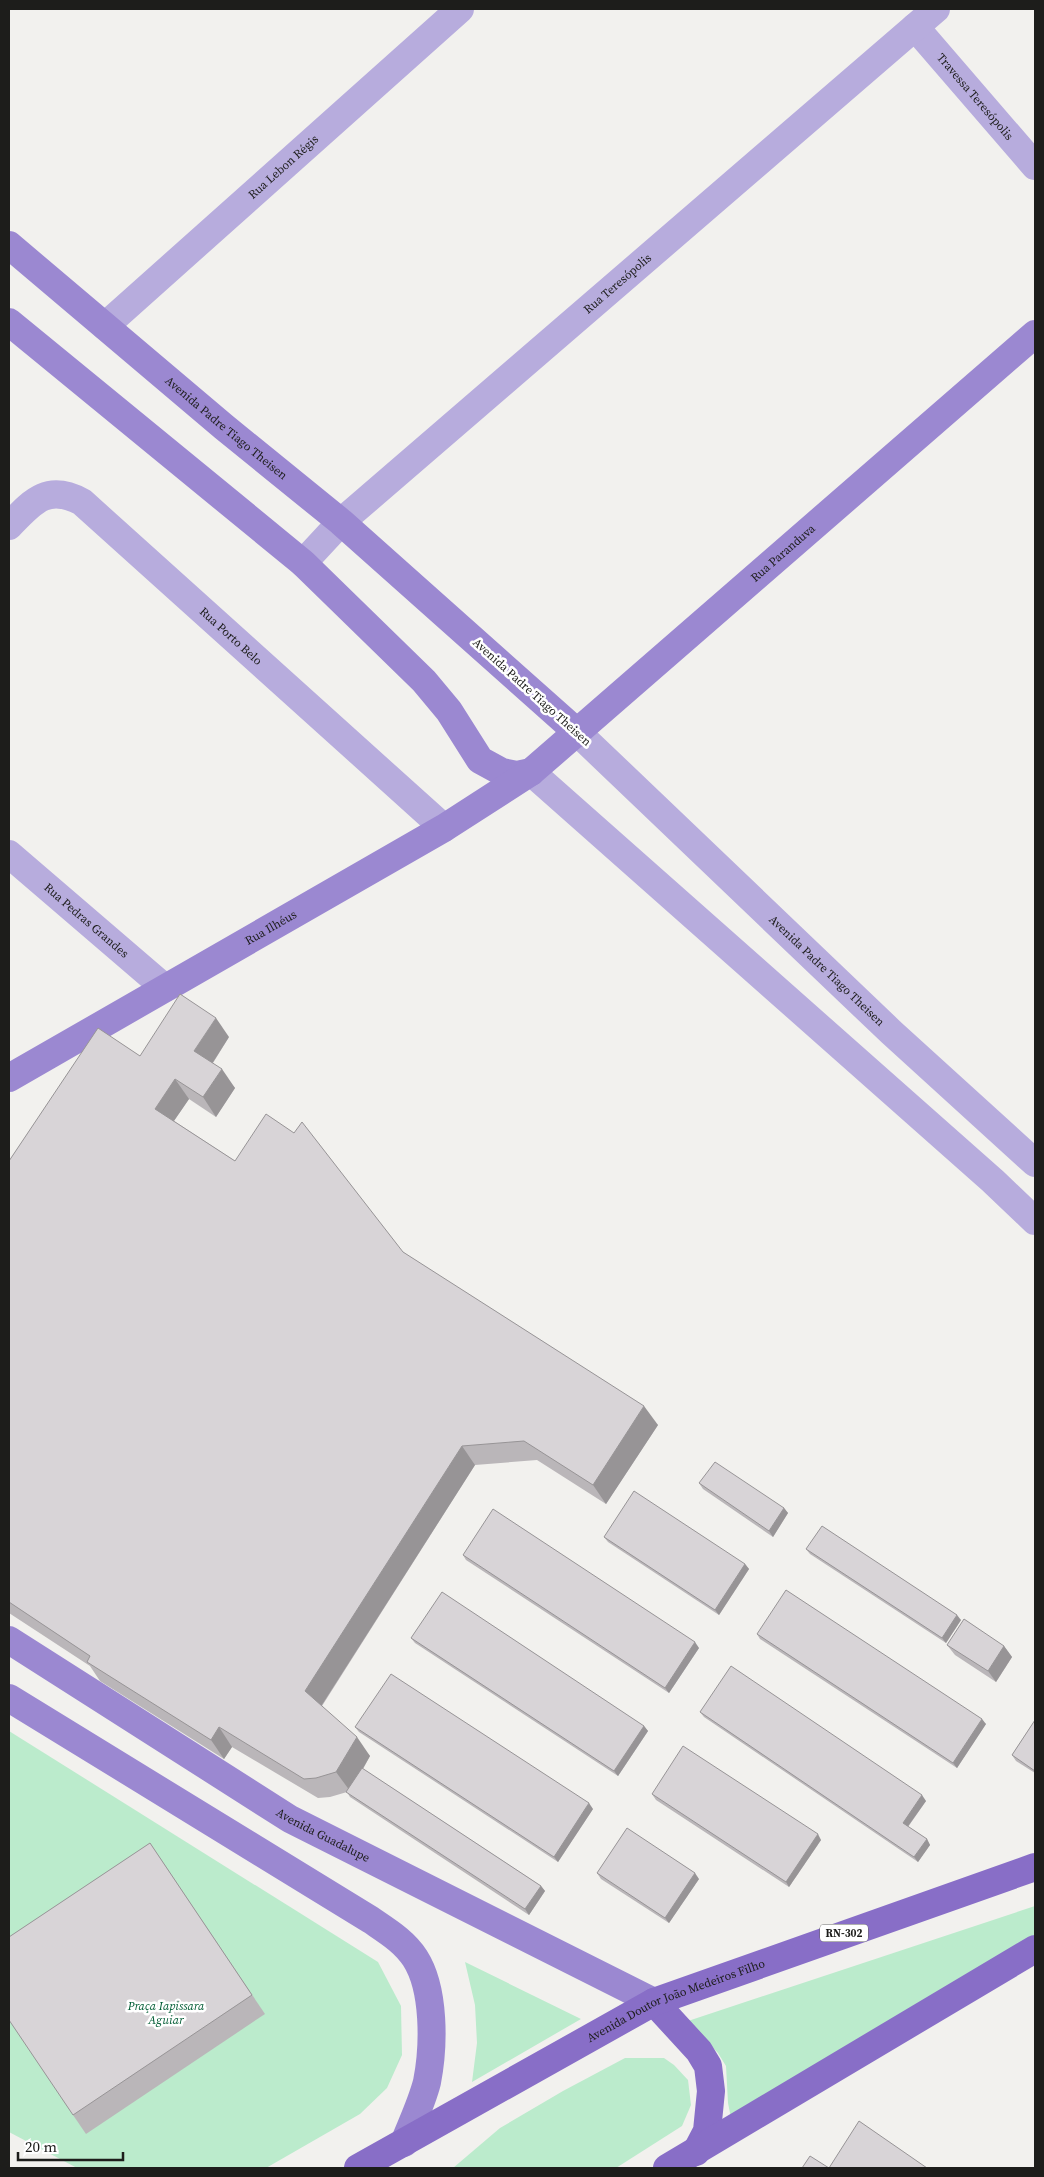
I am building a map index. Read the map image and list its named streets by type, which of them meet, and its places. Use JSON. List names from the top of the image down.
{
  "streets": {
    "main road": [
      "Avenida Padre Tiago Theisen",
      "Rua Paranduva",
      "Rua Ilhéus",
      "Avenida Guadalupe",
      "RN-302",
      "Avenida Doutor João Medeiros Filho"
    ],
    "street": [
      "Travessa Teresópolis",
      "Rua Lebon Régis",
      "Rua Teresópolis",
      "Rua Porto Belo",
      "Rua Pedras Grandes"
    ]
  },
  "crossings": [
    ["Travessa Teresópolis", "Rua Teresópolis"],
    ["Rua Lebon Régis", "Avenida Padre Tiago Theisen"],
    ["Rua Teresópolis", "Avenida Padre Tiago Theisen"],
    ["Avenida Padre Tiago Theisen", "Rua Paranduva"],
    ["Rua Paranduva", "Rua Ilhéus"],
    ["Rua Porto Belo", "Rua Ilhéus"],
    ["Rua Pedras Grandes", "Rua Ilhéus"],
    ["Avenida Guadalupe", "Avenida Doutor João Medeiros Filho"]
  ],
  "parks": ["Praça Iapissara Aguiar"],
  "scale_bar": "20 m"
}
